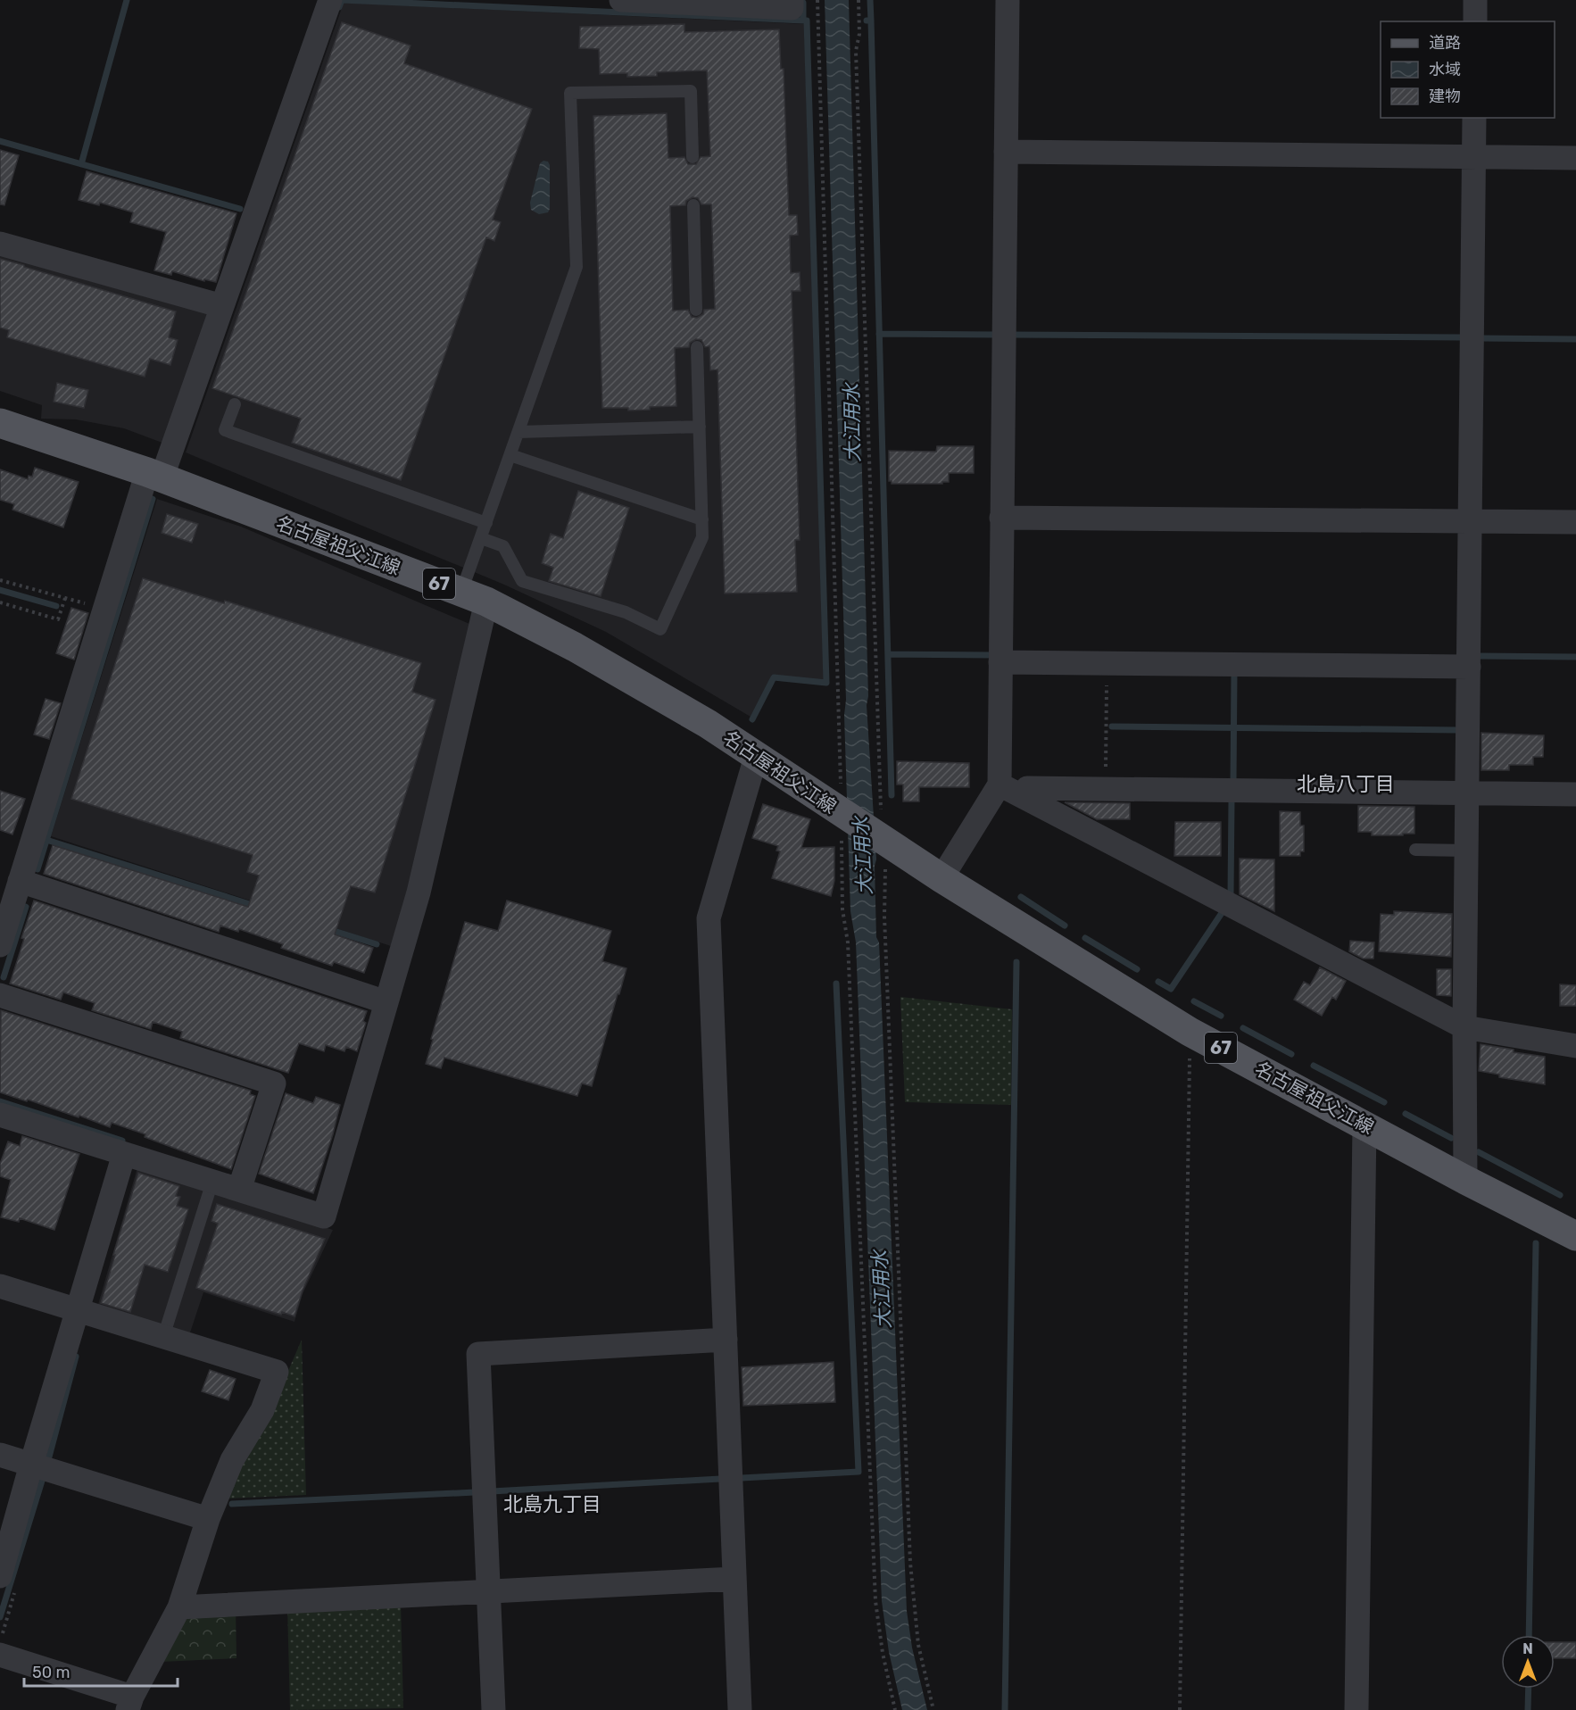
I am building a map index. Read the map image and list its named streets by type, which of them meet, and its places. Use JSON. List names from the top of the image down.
{
  "streets": {
    "main road": ["名古屋祖父江線", "67"]
  },
  "districts": ["北島八丁目", "北島九丁目"],
  "water": ["大江用水"],
  "legend": ["道路", "水域", "建物"],
  "scale_bar": "50 m",
  "north": "top"
}
